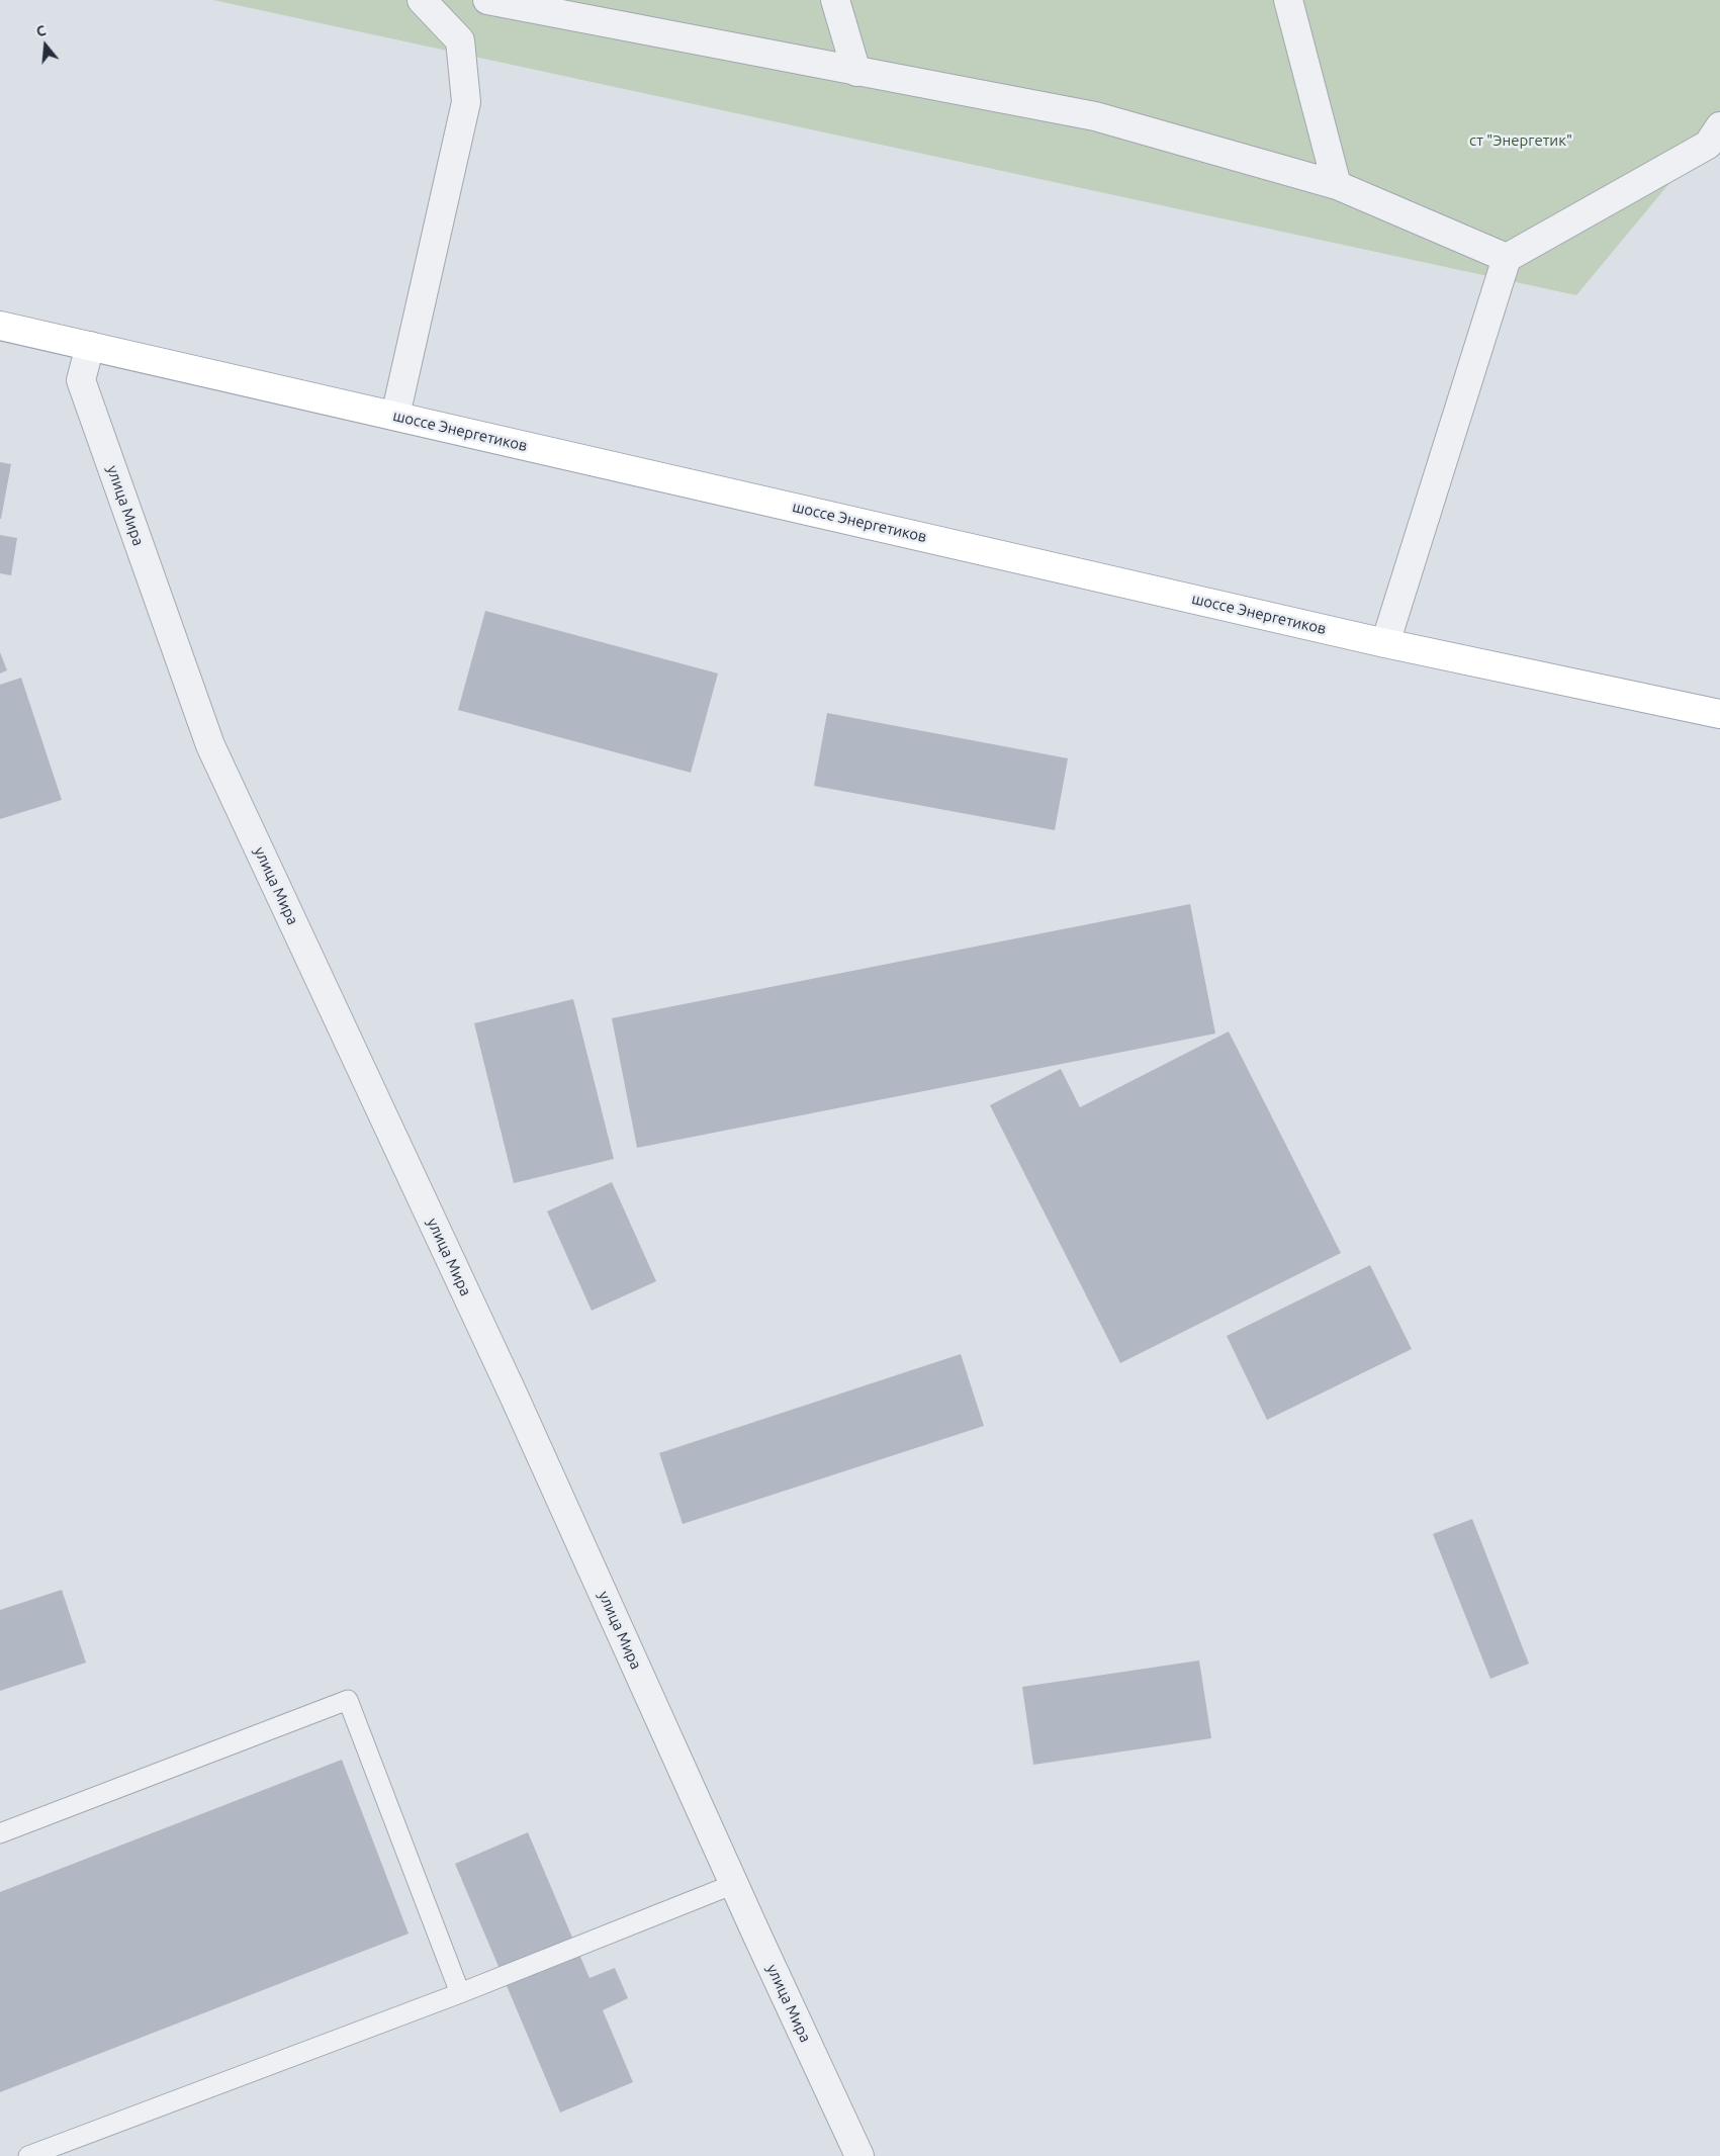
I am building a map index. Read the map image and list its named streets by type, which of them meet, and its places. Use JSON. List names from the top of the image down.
{
  "streets": {
    "main road": ["шоссе Энергетиков"],
    "street": ["улица Мира"]
  },
  "crossings": [
    ["шоссе Энергетиков", "улица Мира"]
  ],
  "parks": ["ст \"Энергетик\""],
  "north": "top"
}
